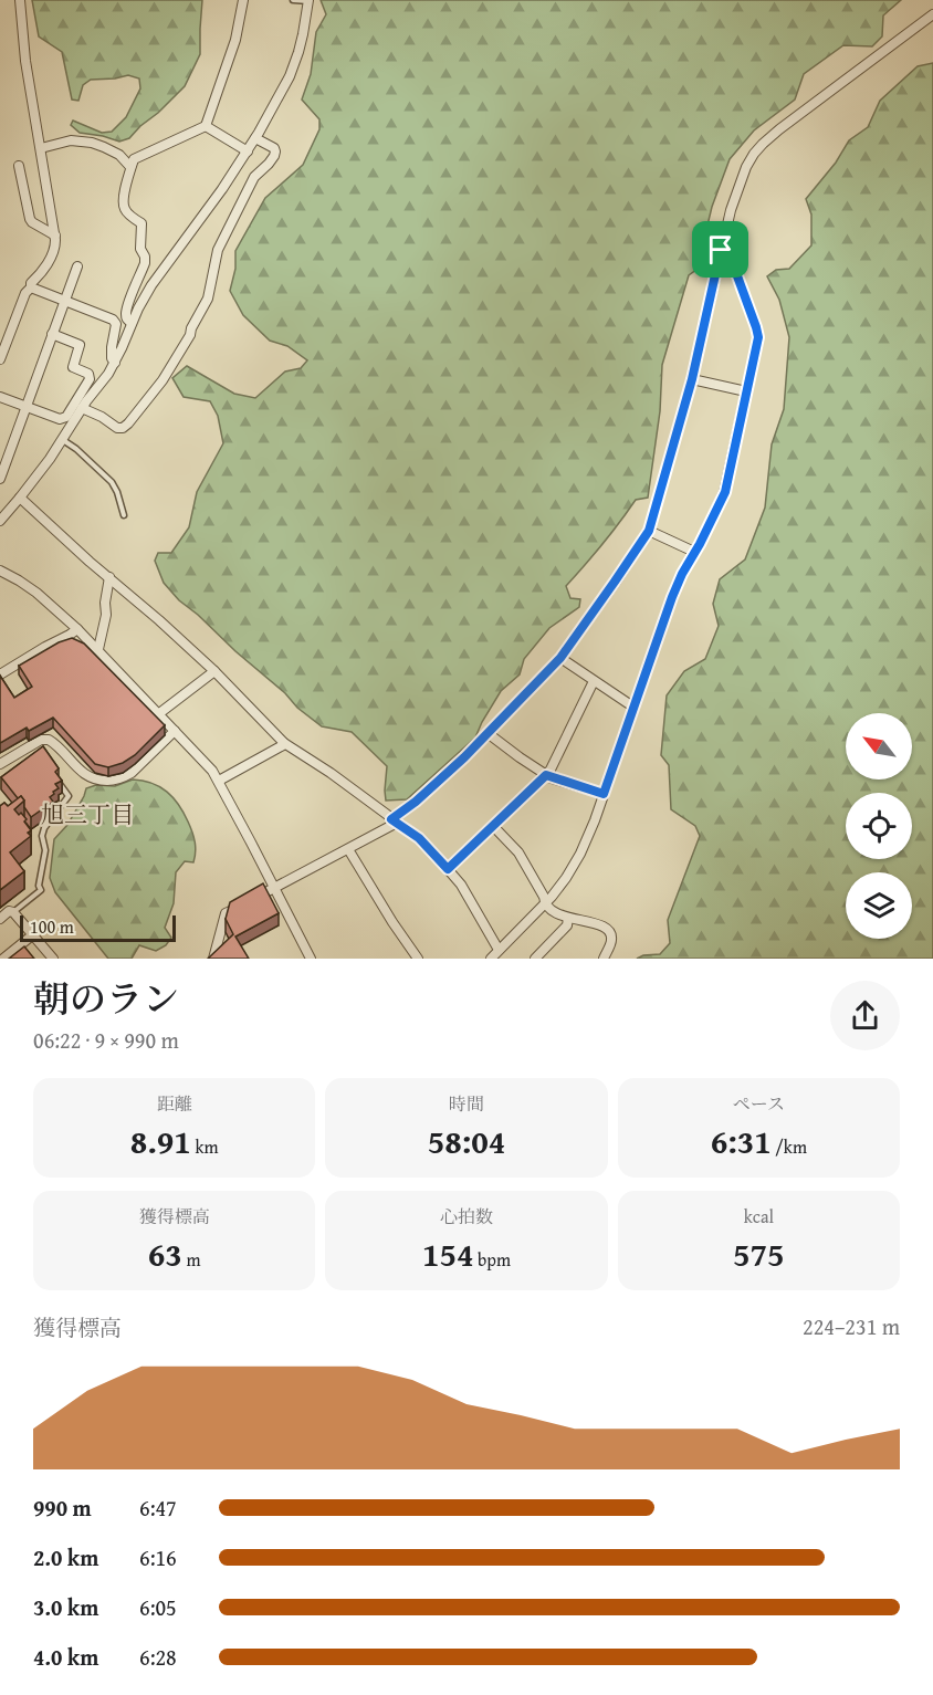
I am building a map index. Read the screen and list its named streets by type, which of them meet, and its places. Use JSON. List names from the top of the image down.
{
  "districts": ["旭三丁目"],
  "scale_bar": "100 m",
  "north": "top left",
  "page": {
    "scale": "100 m",
    "heading": ["朝のラン", "06:22 · 9 × 990 m"],
    "stats": [
      ["距離", "8.91 km"],
      ["時間", "58:04"],
      ["ペース", "6:31 /km"],
      ["獲得標高", "63 m"],
      ["心拍数", "154 bpm"],
      ["kcal", "575"]
    ],
    "chart": ["獲得標高", "224–231 m"],
    "list": [
      {
        "name": "990 m",
        "note": "6:47"
      },
      {
        "name": "2.0 km",
        "note": "6:16"
      },
      {
        "name": "3.0 km",
        "note": "6:05"
      },
      {
        "name": "4.0 km",
        "note": "6:28"
      }
    ]
  }
}
